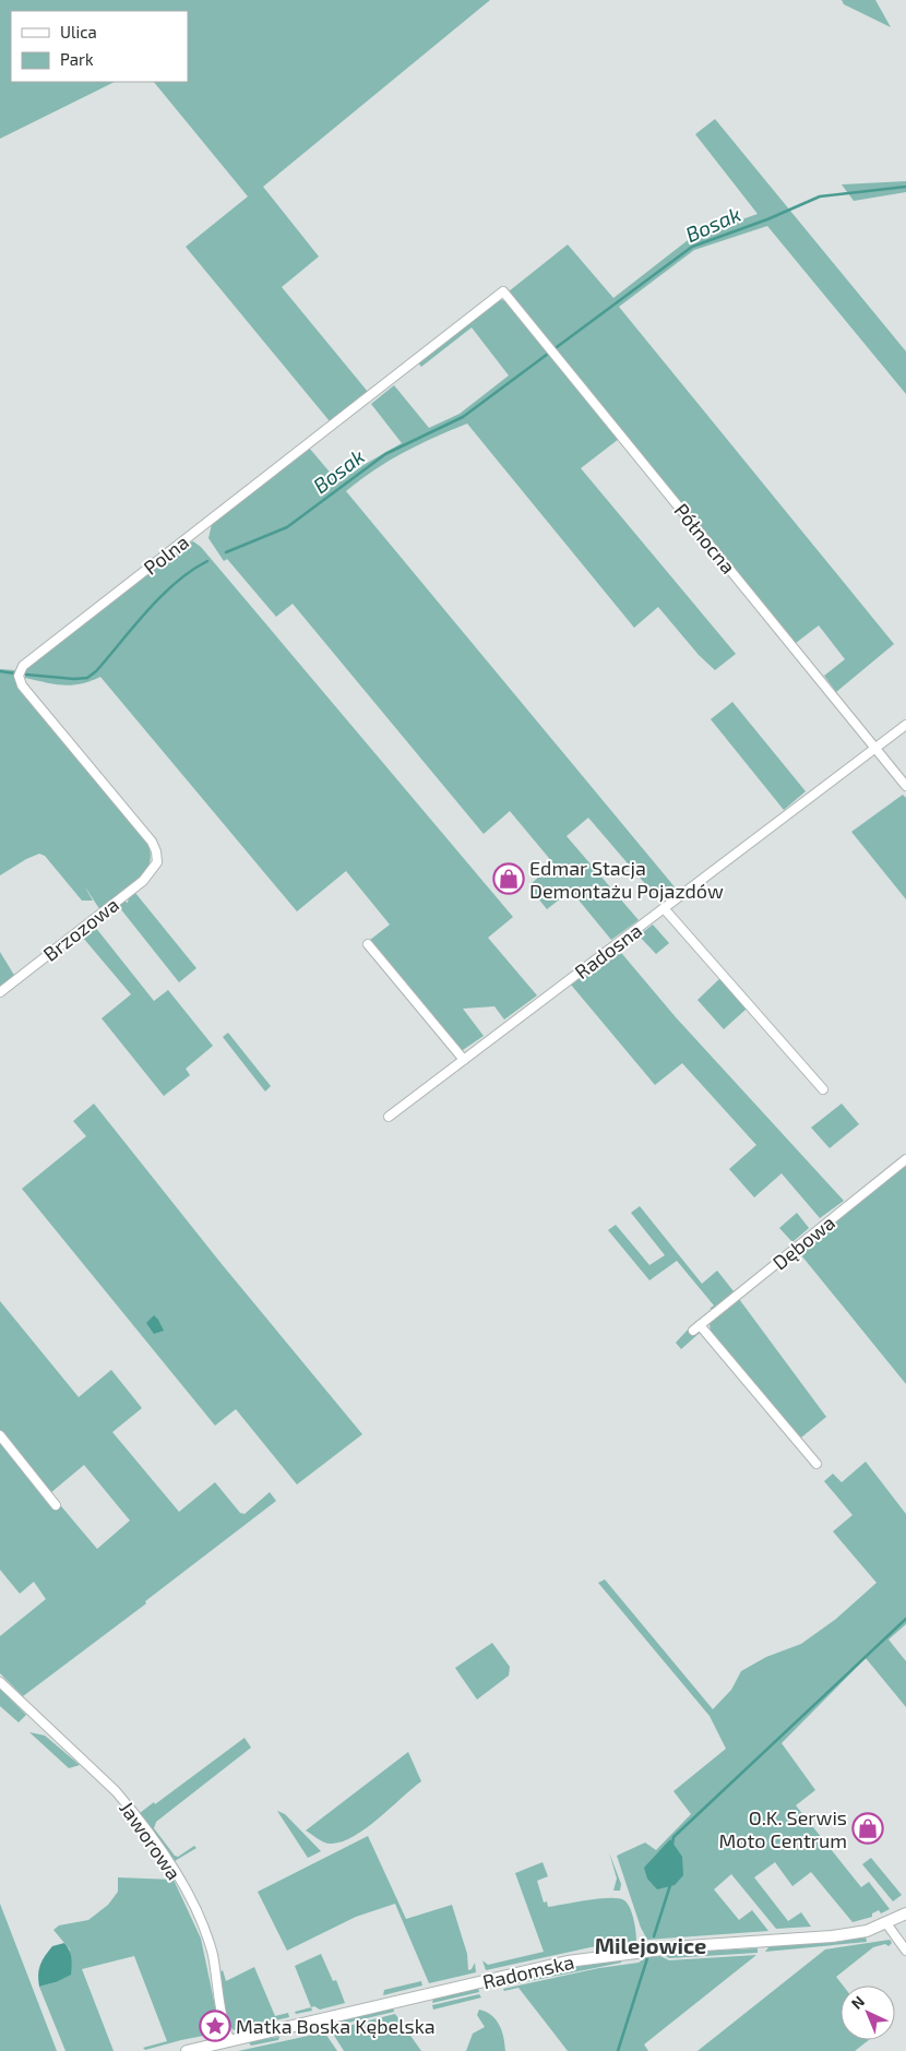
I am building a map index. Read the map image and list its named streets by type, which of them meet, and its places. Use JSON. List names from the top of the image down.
{
  "streets": {
    "main road": ["Radomska"],
    "street": [
      "Północna",
      "Polna",
      "Brzozowa",
      "Radosna",
      "Dębowa",
      "Jaworowa"
    ]
  },
  "crossings": [
    ["Północna", "Polna"],
    ["Północna", "Radosna"],
    ["Polna", "Brzozowa"],
    ["Jaworowa", "Radomska"]
  ],
  "districts": ["Milejowice"],
  "water": ["Bosak"],
  "places": {
    "shop": ["Edmar Stacja Demontażu Pojazdów", "O.K. Serwis Moto Centrum"],
    "place": ["Matka Boska Kębelska"]
  },
  "legend": ["Ulica", "Park"],
  "north": "top left"
}
